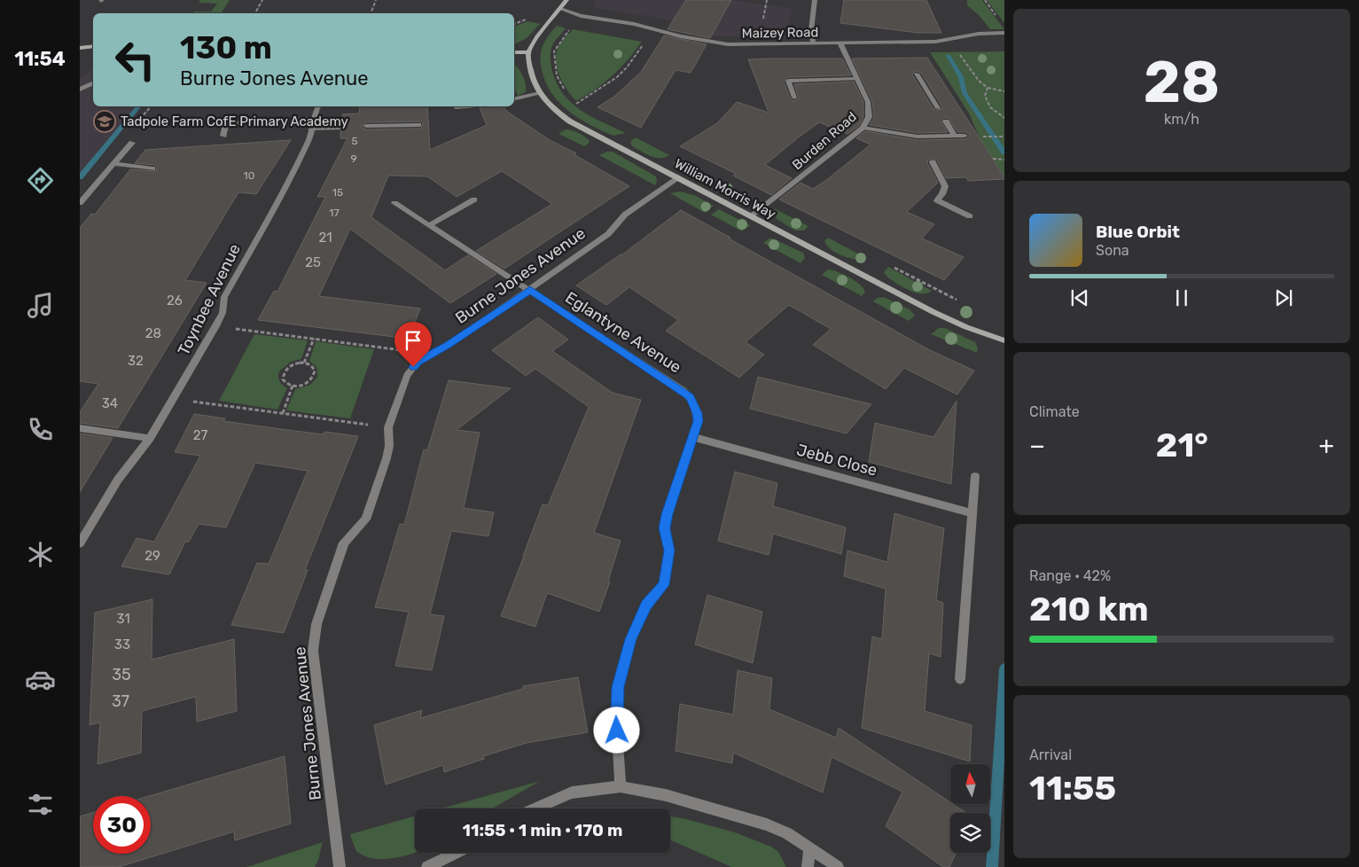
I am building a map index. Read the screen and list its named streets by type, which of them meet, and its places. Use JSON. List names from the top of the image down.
{
  "streets": {
    "street": [
      "Maizey Road",
      "Burden Road",
      "William Morris Way",
      "Burne Jones Avenue",
      "Toynbee Avenue",
      "Eglantyne Avenue",
      "Jebb Close"
    ]
  },
  "crossings": [
    ["Maizey Road", "Burden Road"],
    ["Burden Road", "William Morris Way"],
    ["William Morris Way", "Burne Jones Avenue"],
    ["Burne Jones Avenue", "Eglantyne Avenue"],
    ["Eglantyne Avenue", "Jebb Close"]
  ],
  "places": {
    "school or university": ["Tadpole Farm CofE Primary Academy"]
  },
  "house_numbers": [
    "5",
    "9",
    "10",
    "15",
    "17",
    "21",
    "25",
    "26",
    "28",
    "32",
    "34",
    "27",
    "29",
    "31",
    "33",
    "35",
    "37"
  ],
  "north": "top",
  "page": {
    "tabs": "11:54",
    "tile": [
      ["28", "km/h"],
      "Climate",
      ["Range · 42%", "210 km"],
      ["Arrival", "11:55"]
    ],
    "turn": ["130 m", "Burne Jones Avenue"],
    "song": ["Blue Orbit", "Sona"],
    "heat": ["−", "21°", "+"],
    "limit": "30",
    "trip": "11:55 · 1 min · 170 m"
  }
}
